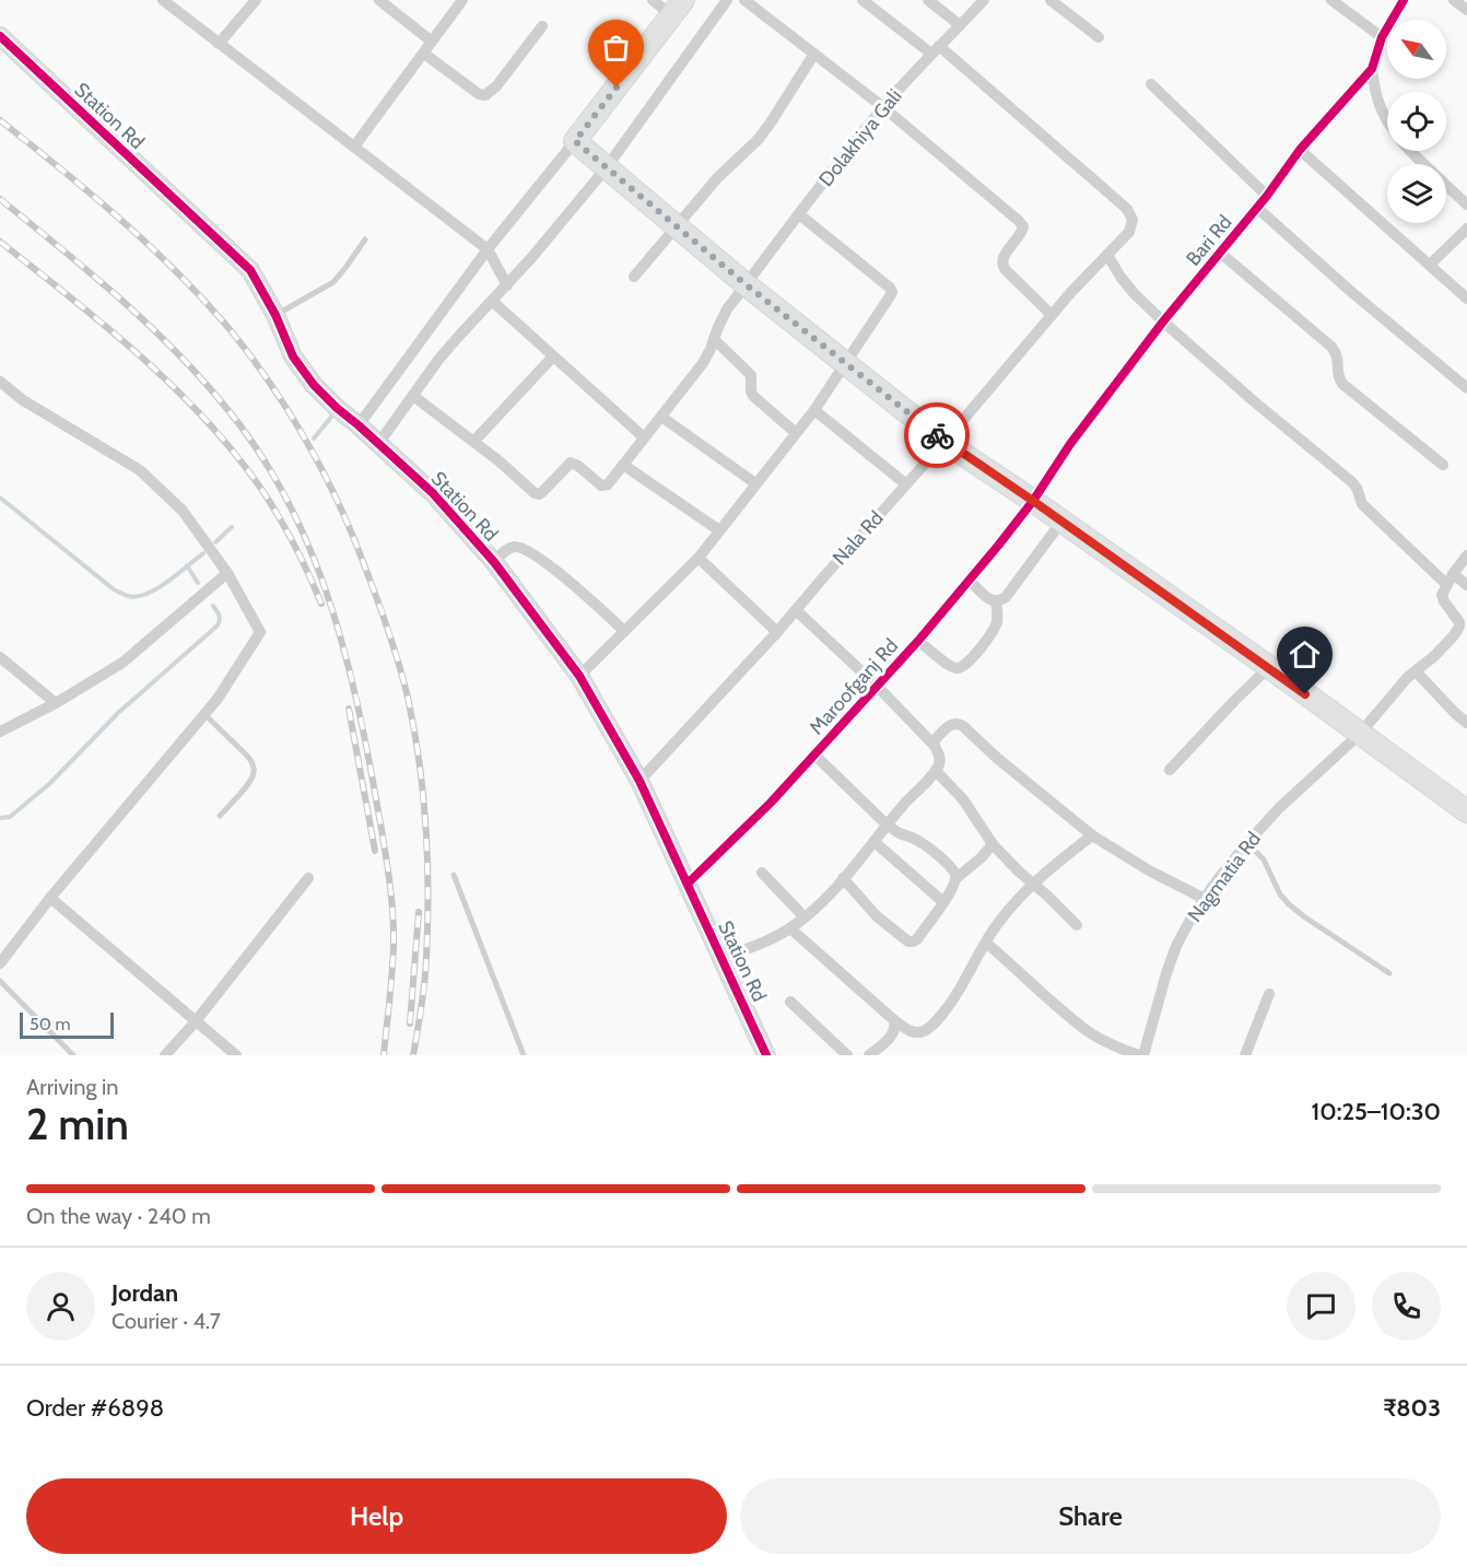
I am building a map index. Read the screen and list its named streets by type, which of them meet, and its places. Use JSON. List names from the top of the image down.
{
  "streets": {
    "street": [
      "Station Rd",
      "Dolakhiya Gali",
      "Bari Rd",
      "Nala Rd",
      "Maroofganj Rd",
      "Nagmatia Rd"
    ]
  },
  "crossings": [
    ["Station Rd", "Nala Rd"],
    ["Station Rd", "Maroofganj Rd"],
    ["Dolakhiya Gali", "Nala Rd"],
    ["Bari Rd", "Maroofganj Rd"]
  ],
  "scale_bar": "50 m",
  "north": "top left",
  "page": {
    "scale": "50 m",
    "heading": ["2 min", "Arriving in", "10:25–10:30"],
    "panel": [
      "Jordan",
      "Courier · 4.7",
      "Order #6898",
      "₹803"
    ],
    "bar": "On the way · 240 m",
    "buttons": ["Help", "Share"]
  }
}
